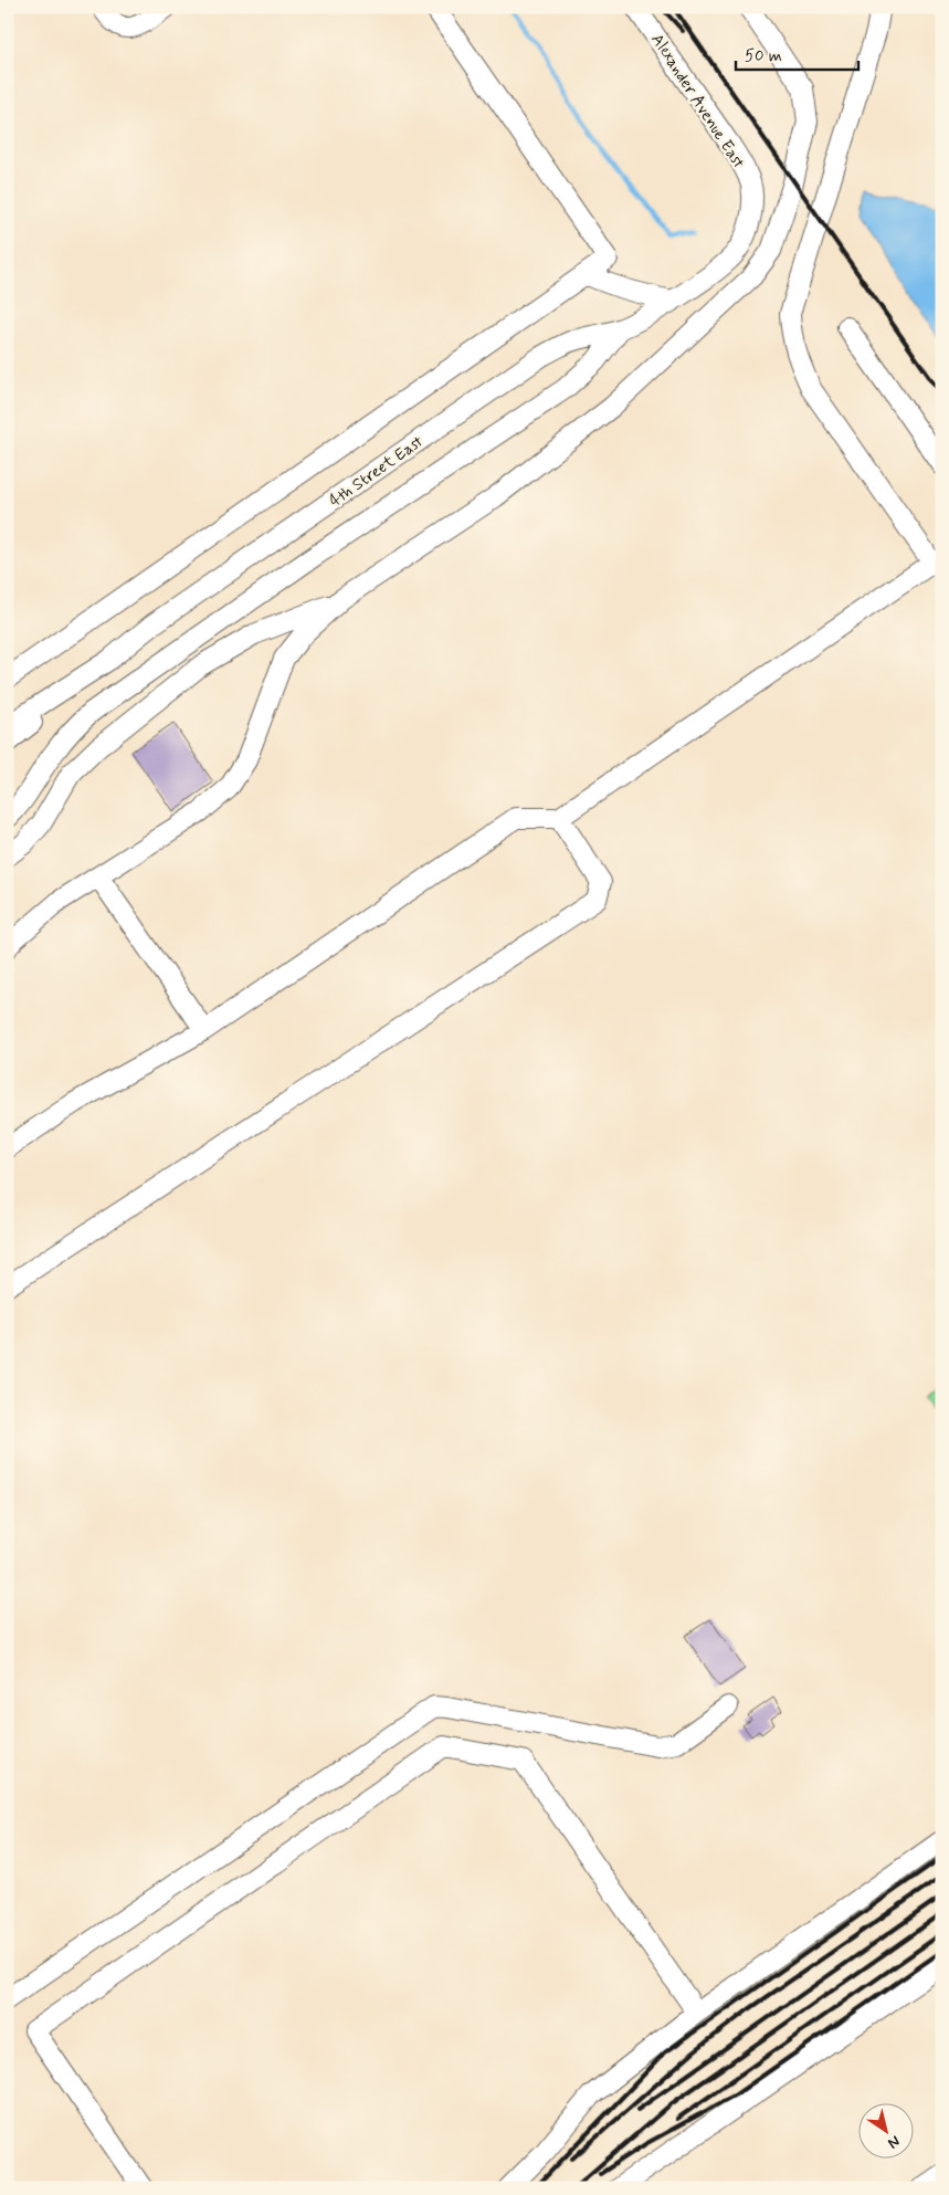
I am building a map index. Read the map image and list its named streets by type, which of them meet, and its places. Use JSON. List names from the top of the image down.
{
  "streets": {
    "street": ["Alexander Avenue East", "4th Street East"]
  },
  "crossings": [
    ["Alexander Avenue East", "4th Street East"]
  ],
  "scale_bar": "50 m",
  "north": "bottom right"
}
